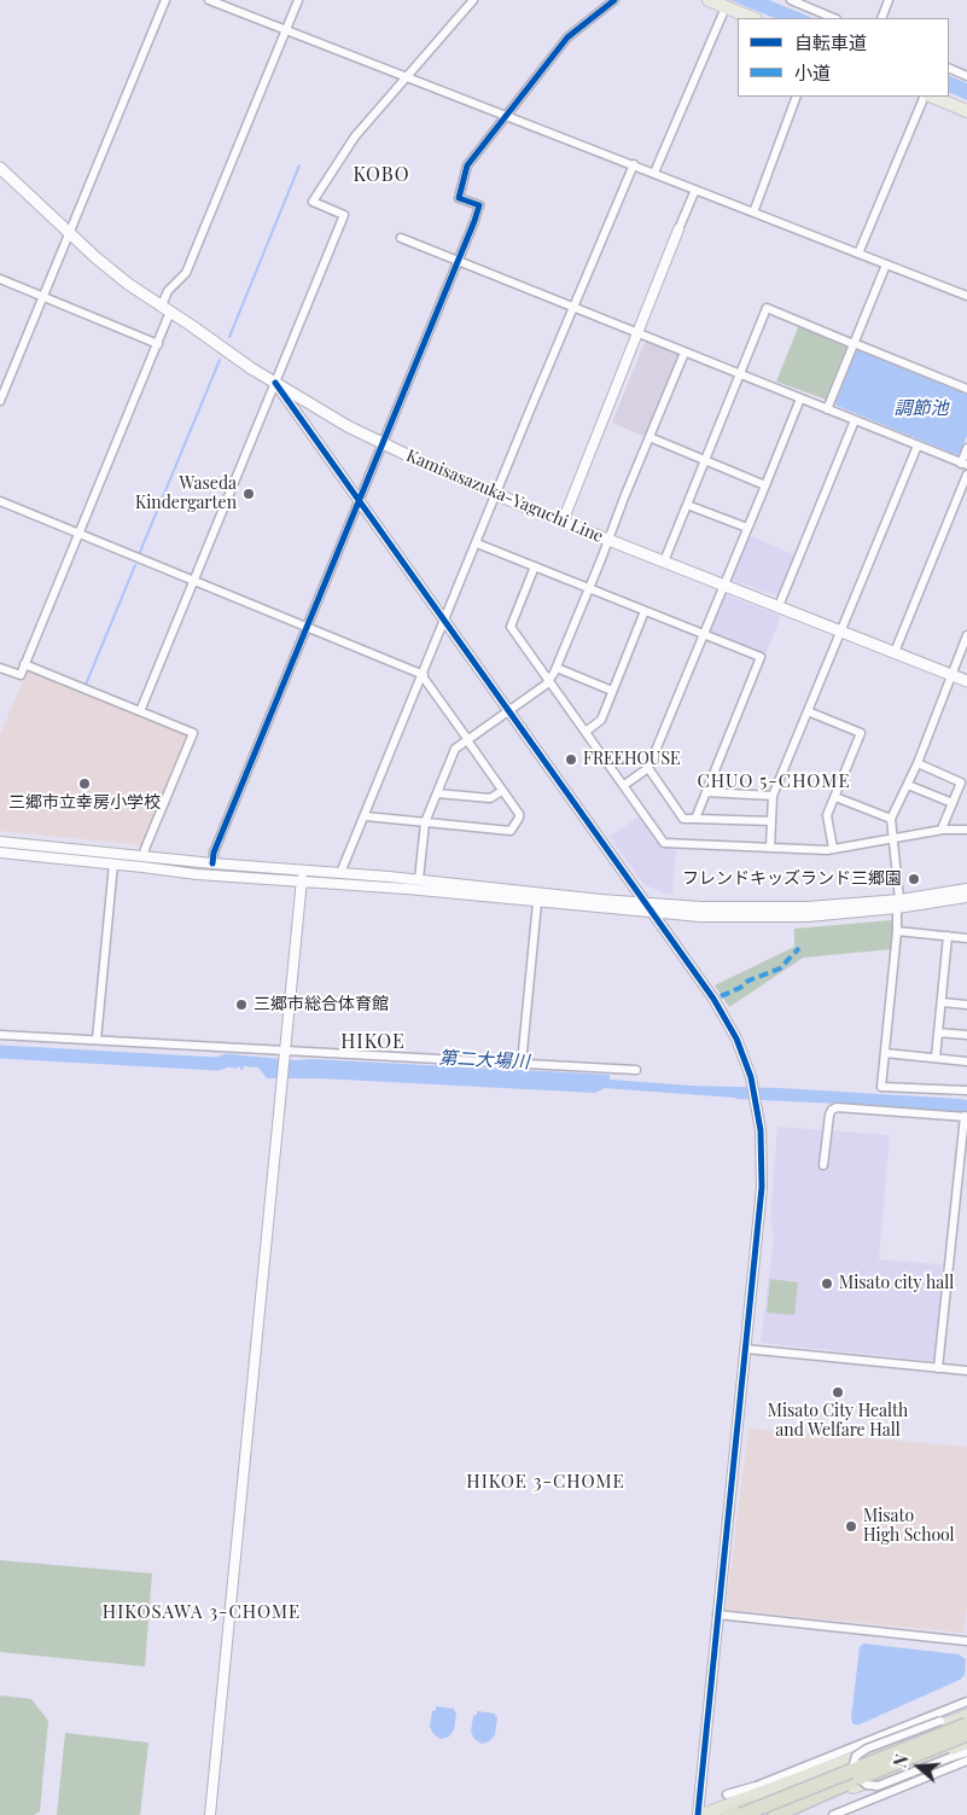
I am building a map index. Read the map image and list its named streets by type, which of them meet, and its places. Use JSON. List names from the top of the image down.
{
  "streets": {
    "main road": ["Kamisasazuka-Yaguchi Line"]
  },
  "districts": [
    "KOBO",
    "CHUO 5-CHOME",
    "HIKOE",
    "HIKOE 3-CHOME",
    "HIKOSAWA 3-CHOME"
  ],
  "water": ["調節池", "第二大場川"],
  "places": [
    "Waseda Kindergarten",
    "FREEHOUSE",
    "三郷市立幸房小学校",
    "フレンドキッズランド三郷園",
    "三郷市総合体育館",
    "Misato city hall",
    "Misato City Health and Welfare Hall",
    "Misato High School"
  ],
  "legend": ["自転車道", "小道"],
  "north": "left"
}
